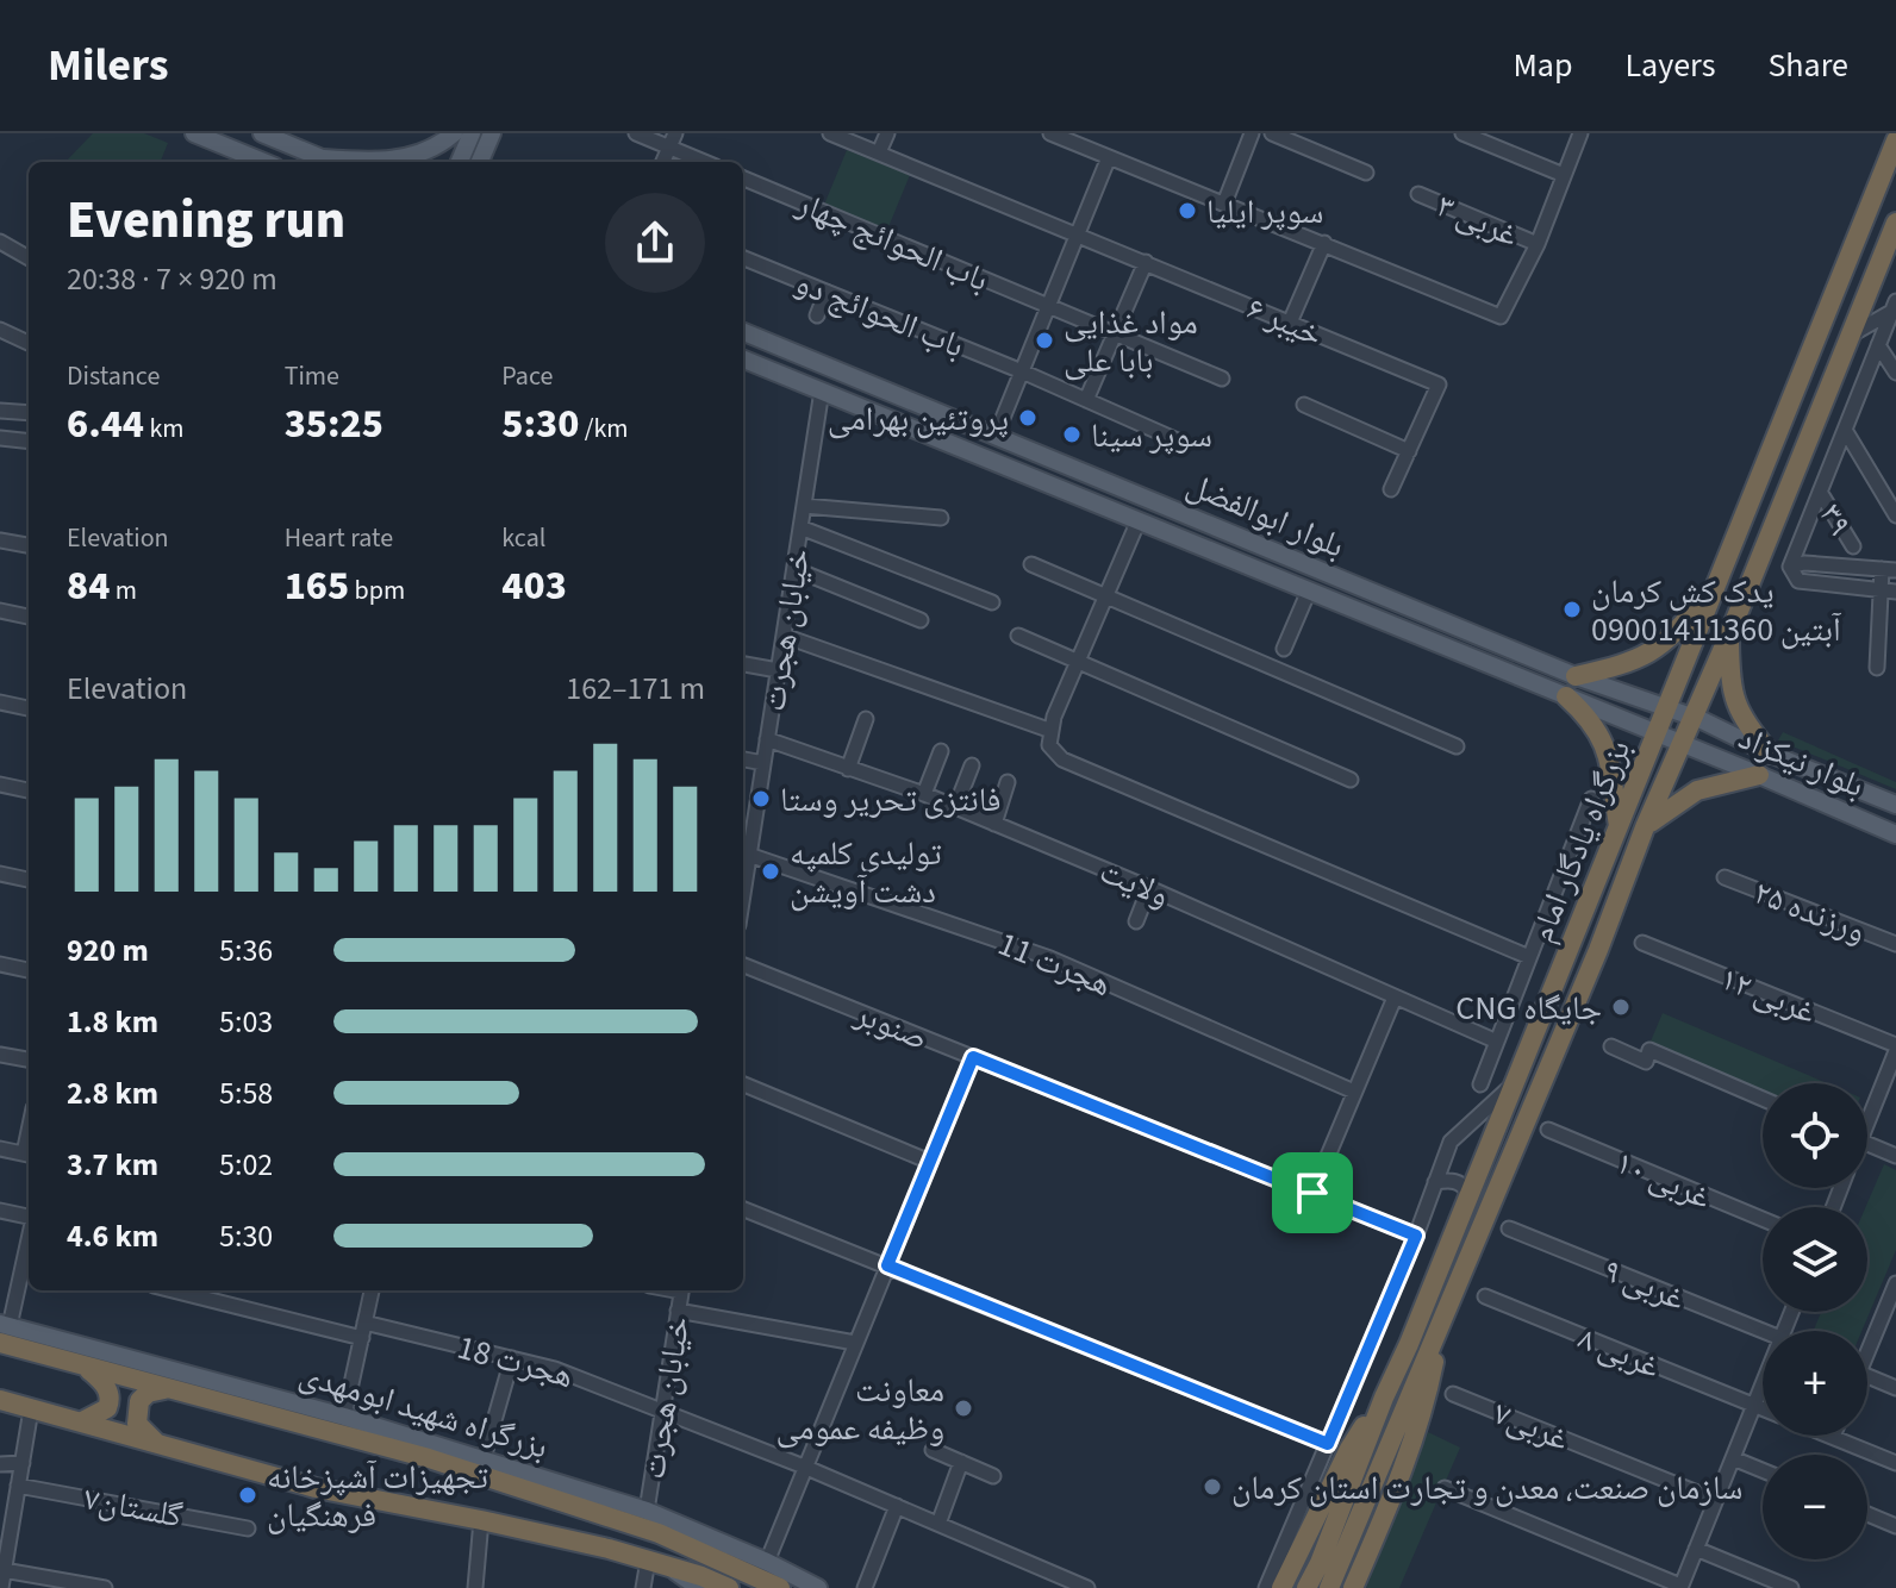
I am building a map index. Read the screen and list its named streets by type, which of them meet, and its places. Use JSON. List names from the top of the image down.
{
  "streets": {
    "highway": ["بزرگراه یادگار امام", "بزرگراه شهید ابومهدی"],
    "main road": ["بلوار ابوالفضل", "بلوار نیکزاد"],
    "street": [
      "۳ غربی",
      "باب الحوائج چهار",
      "باب الحوائج دو",
      "خیبر ۶",
      "۳۹",
      "خیابان هجرت",
      "ولایت",
      "ورزنده ۲۵",
      "هجرت 11",
      "غربی ۱۲",
      "صنوبر",
      "غربی ۱۰",
      "غربی ۹",
      "غربی ۸",
      "هجرت 18",
      "غربی۷",
      "گلستان۷"
    ]
  },
  "crossings": [
    ["بلوار ابوالفضل", "خیابان هجرت"],
    ["بلوار ابوالفضل", "بلوار نیکزاد"],
    ["بلوار ابوالفضل", "بزرگراه یادگار امام"],
    ["خیابان هجرت", "ولایت"],
    ["خیابان هجرت", "هجرت 11"],
    ["خیابان هجرت", "هجرت 18"],
    ["خیابان هجرت", "بزرگراه شهید ابومهدی"],
    ["بلوار نیکزاد", "بزرگراه یادگار امام"]
  ],
  "places": [
    "سوپر ایلیا",
    "مواد غذایی بابا علی",
    "پروتئین بهرامی",
    "سوپر سینا",
    "یدک کش کرمان آبتین 09001411360",
    "فانتزی تحریر وستا",
    "تولیدی کلمپه دشت آویشن",
    "CNG جایگاه",
    "معاونت وظیفه عمومی",
    "سازمان صنعت، معدن و تجارت استان کرمان",
    "تجهیزات آشپزخانه فرهنگیان"
  ],
  "page": {
    "header": "Milers",
    "nav": ["Map", "Layers", "Share"],
    "heading": ["Evening run", "20:38 · 7 × 920 m"],
    "stats": [
      ["Distance", "6.44 km"],
      ["Time", "35:25"],
      ["Pace", "5:30 /km"],
      ["Elevation", "84 m"],
      ["Heart rate", "165 bpm"],
      ["kcal", "403"]
    ],
    "chart": ["Elevation", "162–171 m"],
    "list": [
      {
        "name": "920 m",
        "note": "5:36"
      },
      {
        "name": "1.8 km",
        "note": "5:03"
      },
      {
        "name": "2.8 km",
        "note": "5:58"
      },
      {
        "name": "3.7 km",
        "note": "5:02"
      },
      {
        "name": "4.6 km",
        "note": "5:30"
      }
    ],
    "map_buttons": ["+", "−"]
  }
}
